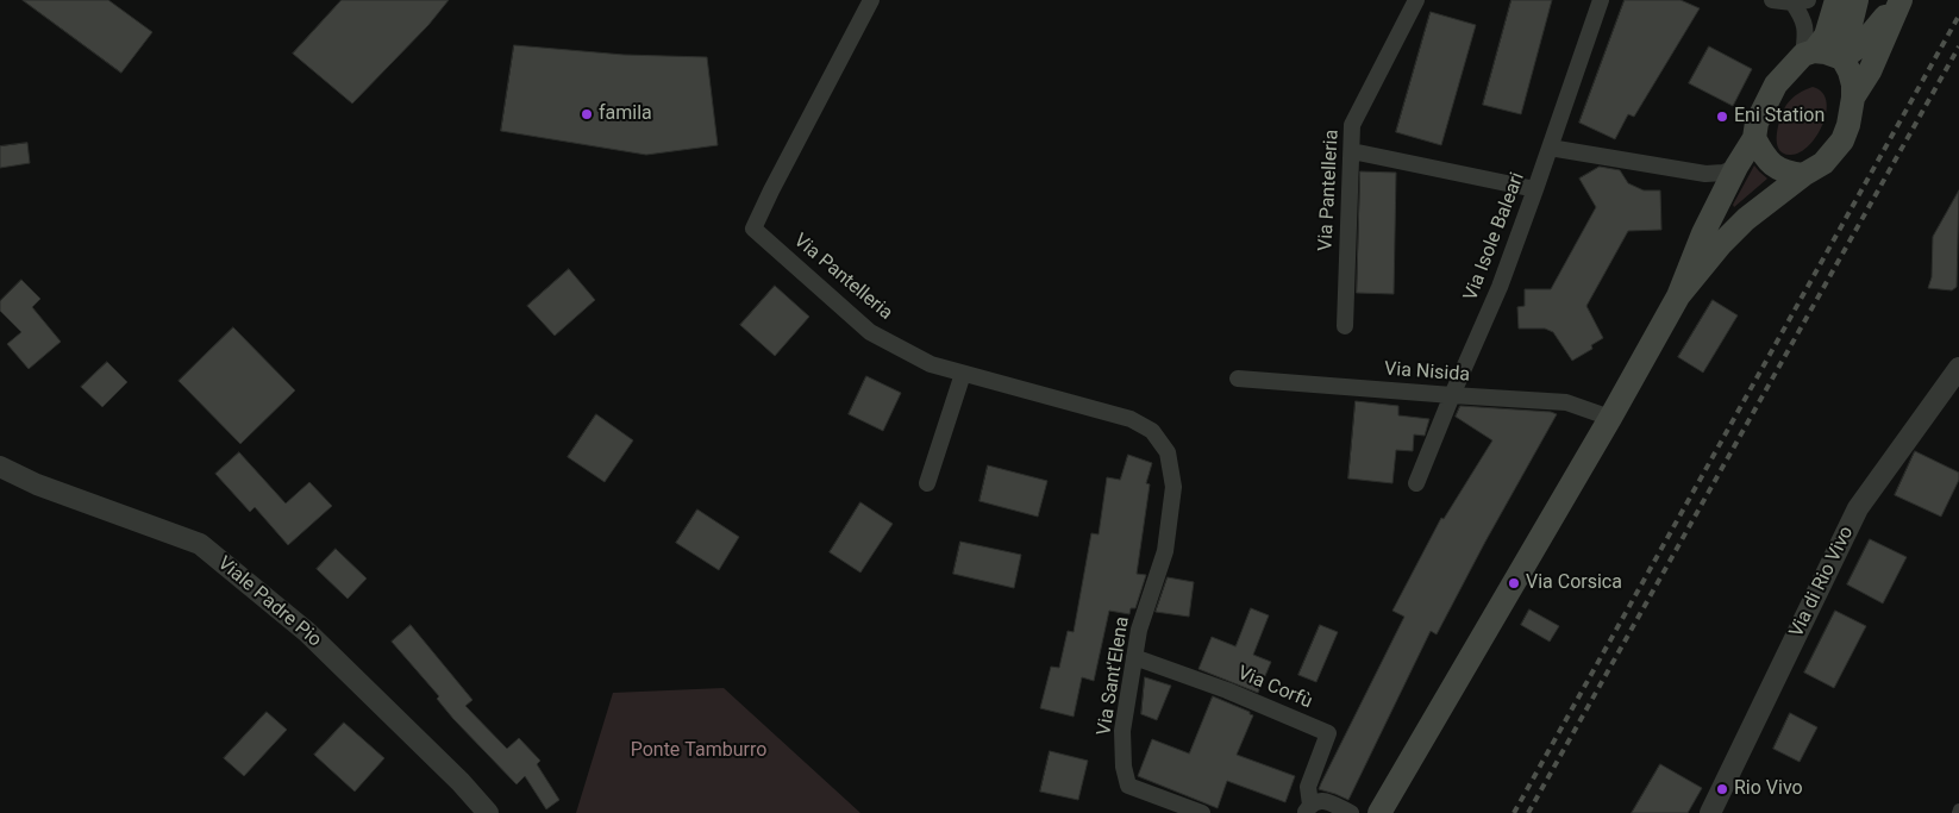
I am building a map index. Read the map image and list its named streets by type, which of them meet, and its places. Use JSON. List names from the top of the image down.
{
  "streets": {
    "street": [
      "Via Pantelleria",
      "Via Isole Baleari",
      "Via Nisida",
      "Via di Rio Vivo",
      "Viale Padre Pio",
      "Via Sant'Elena",
      "Via Corfù"
    ]
  },
  "crossings": [
    ["Via Pantelleria", "Via Sant'Elena"],
    ["Via Isole Baleari", "Via Nisida"],
    ["Via Sant'Elena", "Via Corfù"]
  ],
  "parks": ["Ponte Tamburro"],
  "places": [
    "famila",
    "Eni Station",
    "Via Corsica",
    "Rio Vivo"
  ]
}
